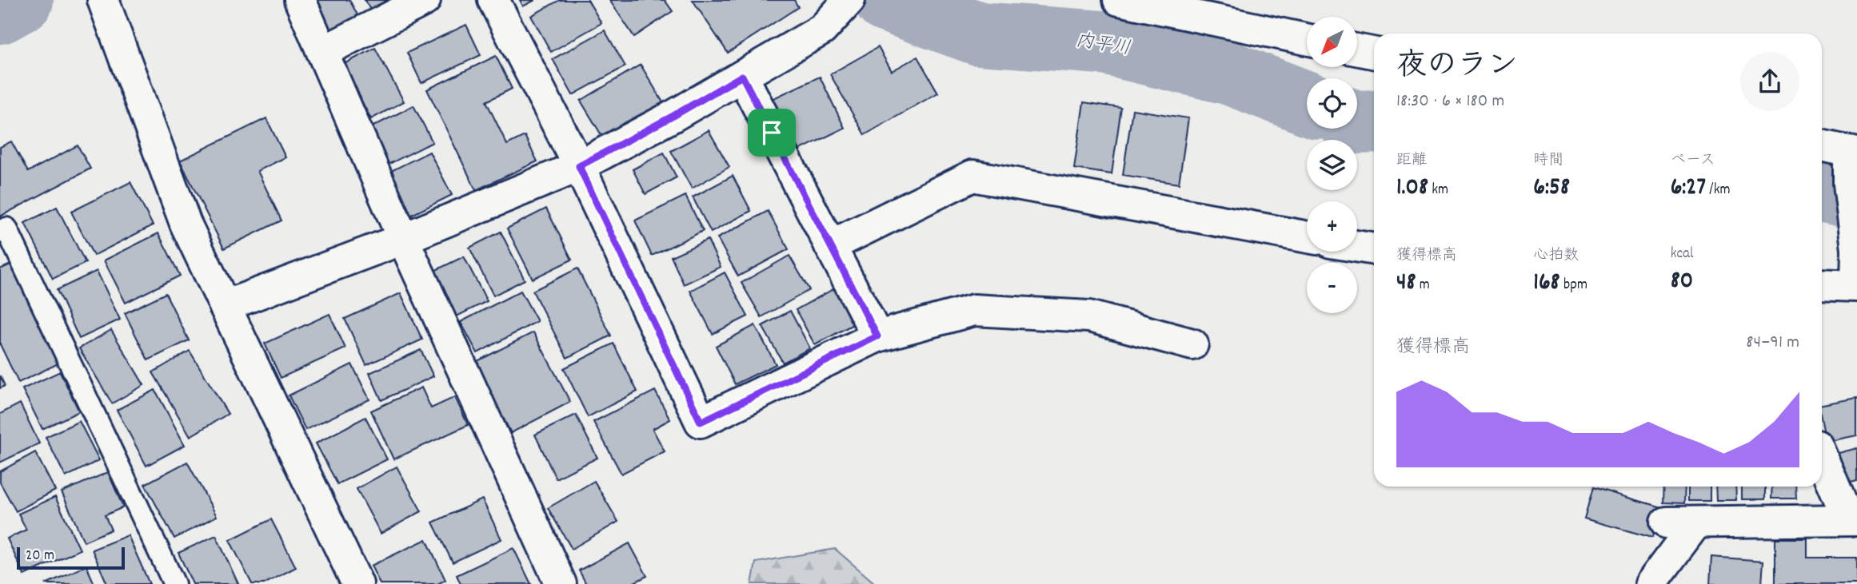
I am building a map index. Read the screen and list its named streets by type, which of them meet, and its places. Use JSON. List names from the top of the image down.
{
  "water": ["内平川"],
  "scale_bar": "20 m",
  "north": "bottom left",
  "page": {
    "map_buttons": ["+", "−"],
    "heading": ["夜のラン", "18:30 · 6 × 180 m"],
    "stats": [
      ["距離", "1.08 km"],
      ["時間", "6:58"],
      ["ペース", "6:27 /km"],
      ["獲得標高", "48 m"],
      ["心拍数", "168 bpm"],
      ["kcal", "80"]
    ],
    "chart": ["獲得標高", "84–91 m"],
    "scale": "20 m"
  }
}
